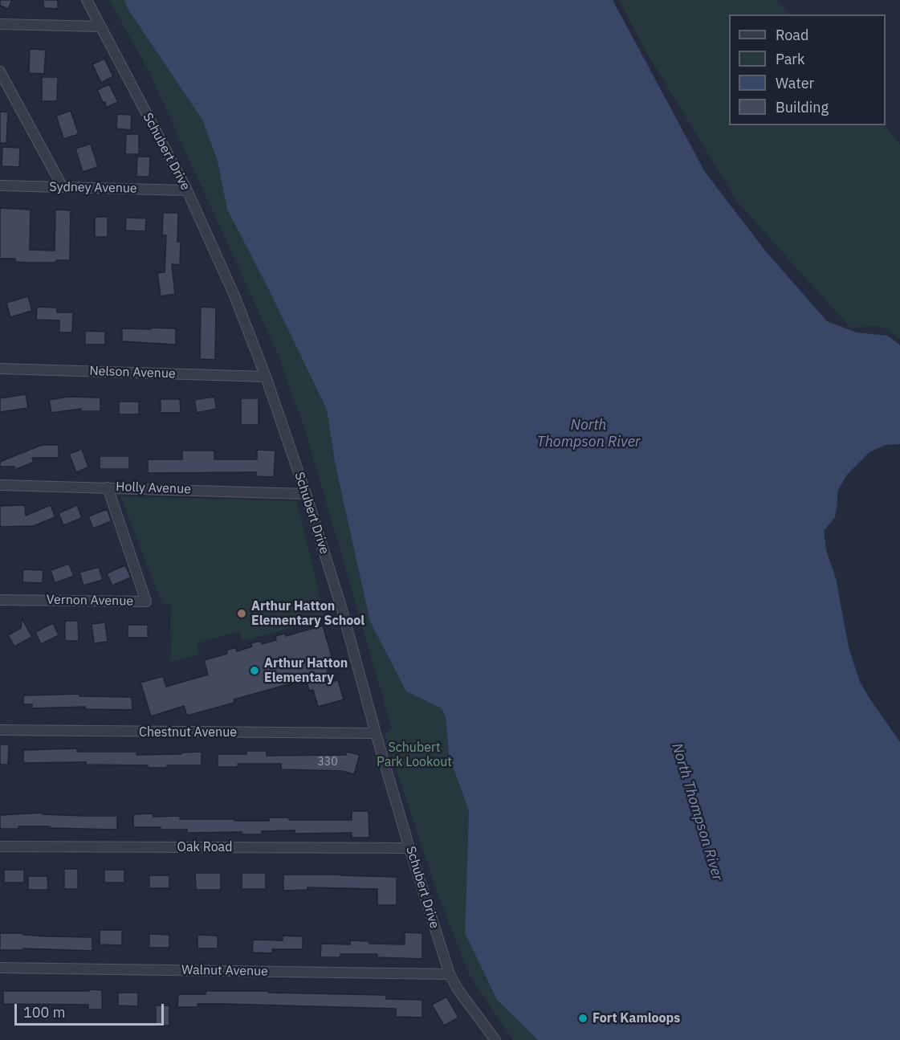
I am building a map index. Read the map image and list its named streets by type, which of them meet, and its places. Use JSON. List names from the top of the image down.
{
  "streets": {
    "street": [
      "Schubert Drive",
      "Sydney Avenue",
      "Nelson Avenue",
      "Holly Avenue",
      "Vernon Avenue",
      "Chestnut Avenue",
      "Oak Road",
      "Walnut Avenue"
    ]
  },
  "crossings": [
    ["Schubert Drive", "Sydney Avenue"],
    ["Schubert Drive", "Nelson Avenue"],
    ["Schubert Drive", "Holly Avenue"],
    ["Schubert Drive", "Chestnut Avenue"],
    ["Schubert Drive", "Oak Road"],
    ["Schubert Drive", "Walnut Avenue"],
    ["Holly Avenue", "Vernon Avenue"]
  ],
  "water": ["North Thompson River"],
  "parks": ["Schubert Park Lookout"],
  "places": ["Arthur Hatton Elementary School", "Arthur Hatton Elementary", "Fort Kamloops"],
  "house_numbers": ["330"],
  "legend": [
    "Road",
    "Park",
    "Water",
    "Building"
  ],
  "scale_bar": "100 m"
}
